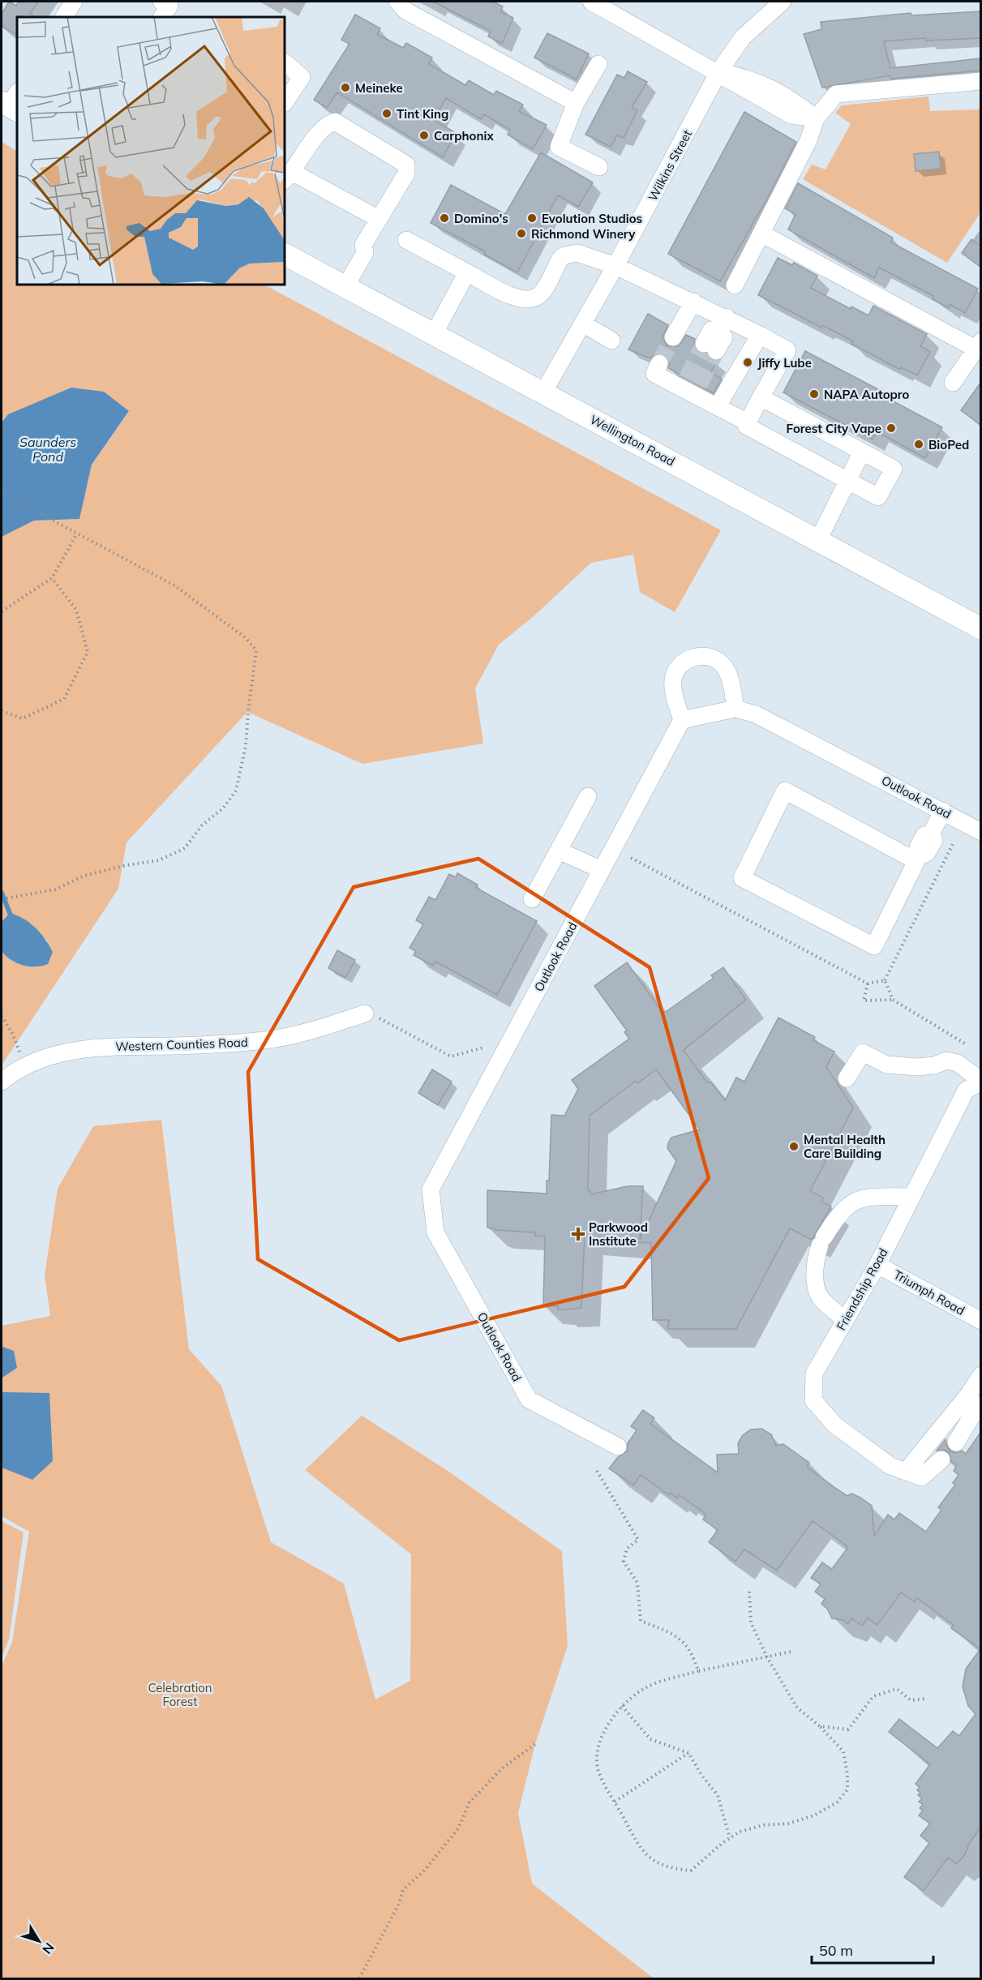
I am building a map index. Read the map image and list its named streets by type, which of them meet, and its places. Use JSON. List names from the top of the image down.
{
  "streets": {
    "main road": ["Wellington Road"],
    "street": [
      "Wilkins Street",
      "Outlook Road",
      "Western Counties Road",
      "Friendship Road",
      "Triumph Road"
    ]
  },
  "crossings": [
    ["Wilkins Street", "Wellington Road"],
    ["Friendship Road", "Triumph Road"]
  ],
  "water": ["Saunders Pond"],
  "parks": ["Celebration Forest"],
  "places": {
    "other": [
      "Meineke",
      "Tint King",
      "Carphonix",
      "Domino's",
      "Evolution Studios",
      "Richmond Winery",
      "Jiffy Lube",
      "NAPA Autopro",
      "Forest City Vape",
      "BioPed",
      "Mental Health Care Building"
    ],
    "health": ["Parkwood Institute"]
  },
  "scale_bar": "50 m",
  "north": "bottom right"
}
